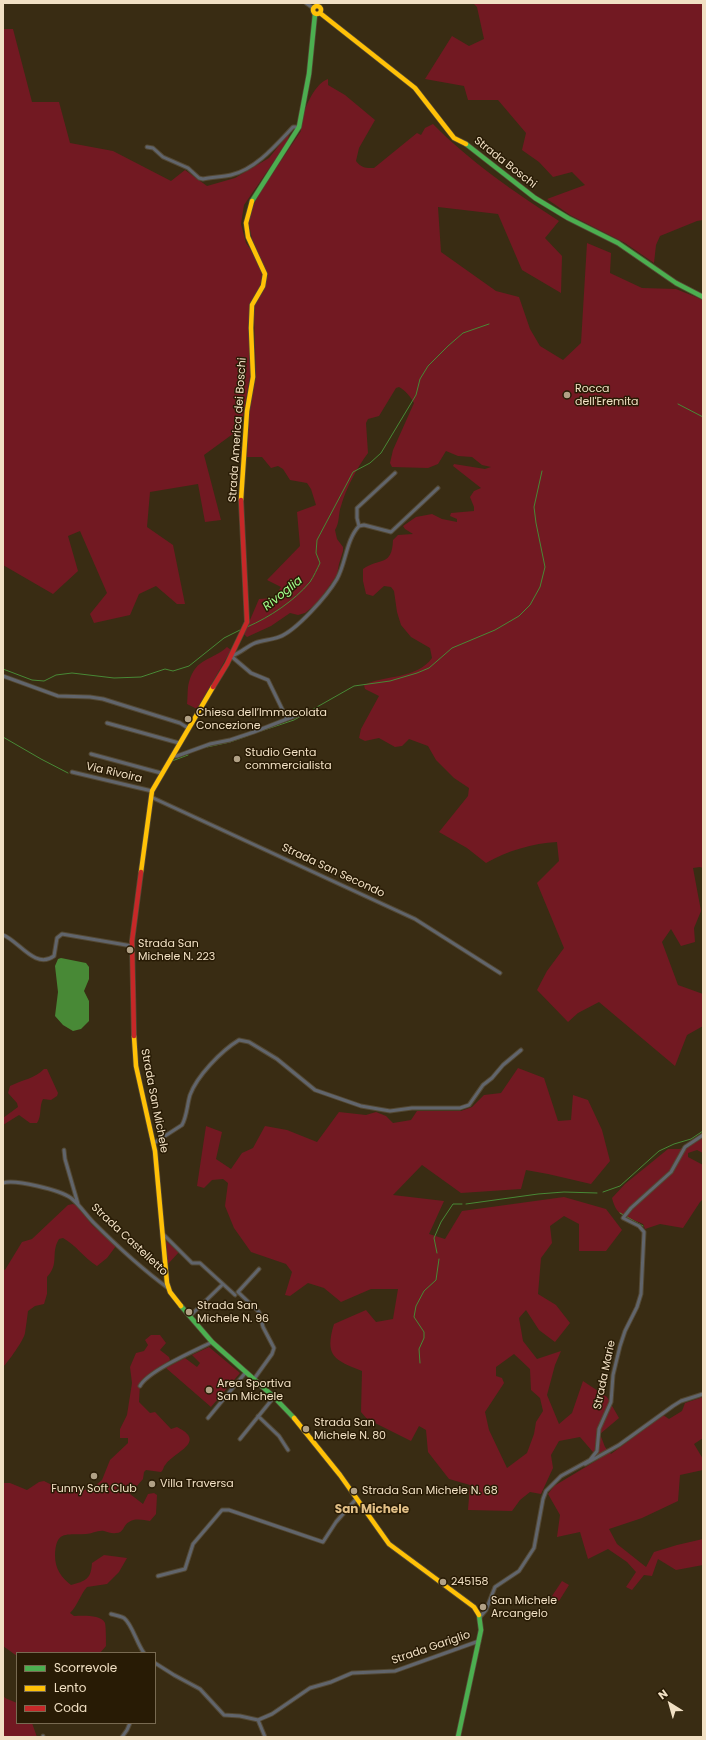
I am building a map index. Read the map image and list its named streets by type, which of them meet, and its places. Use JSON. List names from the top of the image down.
{
  "streets": {
    "street": [
      "Strada Boschi",
      "Strada America dei Boschi",
      "Via Rivoira",
      "Strada San Secondo",
      "Strada San Michele",
      "Strada Castelletto",
      "Strada Marie",
      "Strada Gariglio"
    ]
  },
  "crossings": [
    ["Strada Boschi", "Strada America dei Boschi"],
    ["Strada America dei Boschi", "Via Rivoira"],
    ["Strada America dei Boschi", "Strada San Secondo"],
    ["Strada America dei Boschi", "Strada San Michele"],
    ["Strada San Secondo", "Strada San Michele"],
    ["Strada San Michele", "Strada Castelletto"]
  ],
  "districts": ["San Michele"],
  "water": ["Rivoglia"],
  "places": [
    "Rocca dell'Eremita",
    "Chiesa dell′Immacolata Concezione",
    "Studio Genta commercialista",
    "Strada San Michele N. 223",
    "Strada San Michele N. 96",
    "Area Sportiva San Michele",
    "Strada San Michele N. 80",
    "Funny Soft Club",
    "Villa Traversa",
    "Strada San Michele N. 68",
    "245158",
    "San Michele Arcangelo"
  ],
  "legend": ["Scorrevole", "Lento", "Coda"],
  "north": "top left"
}
